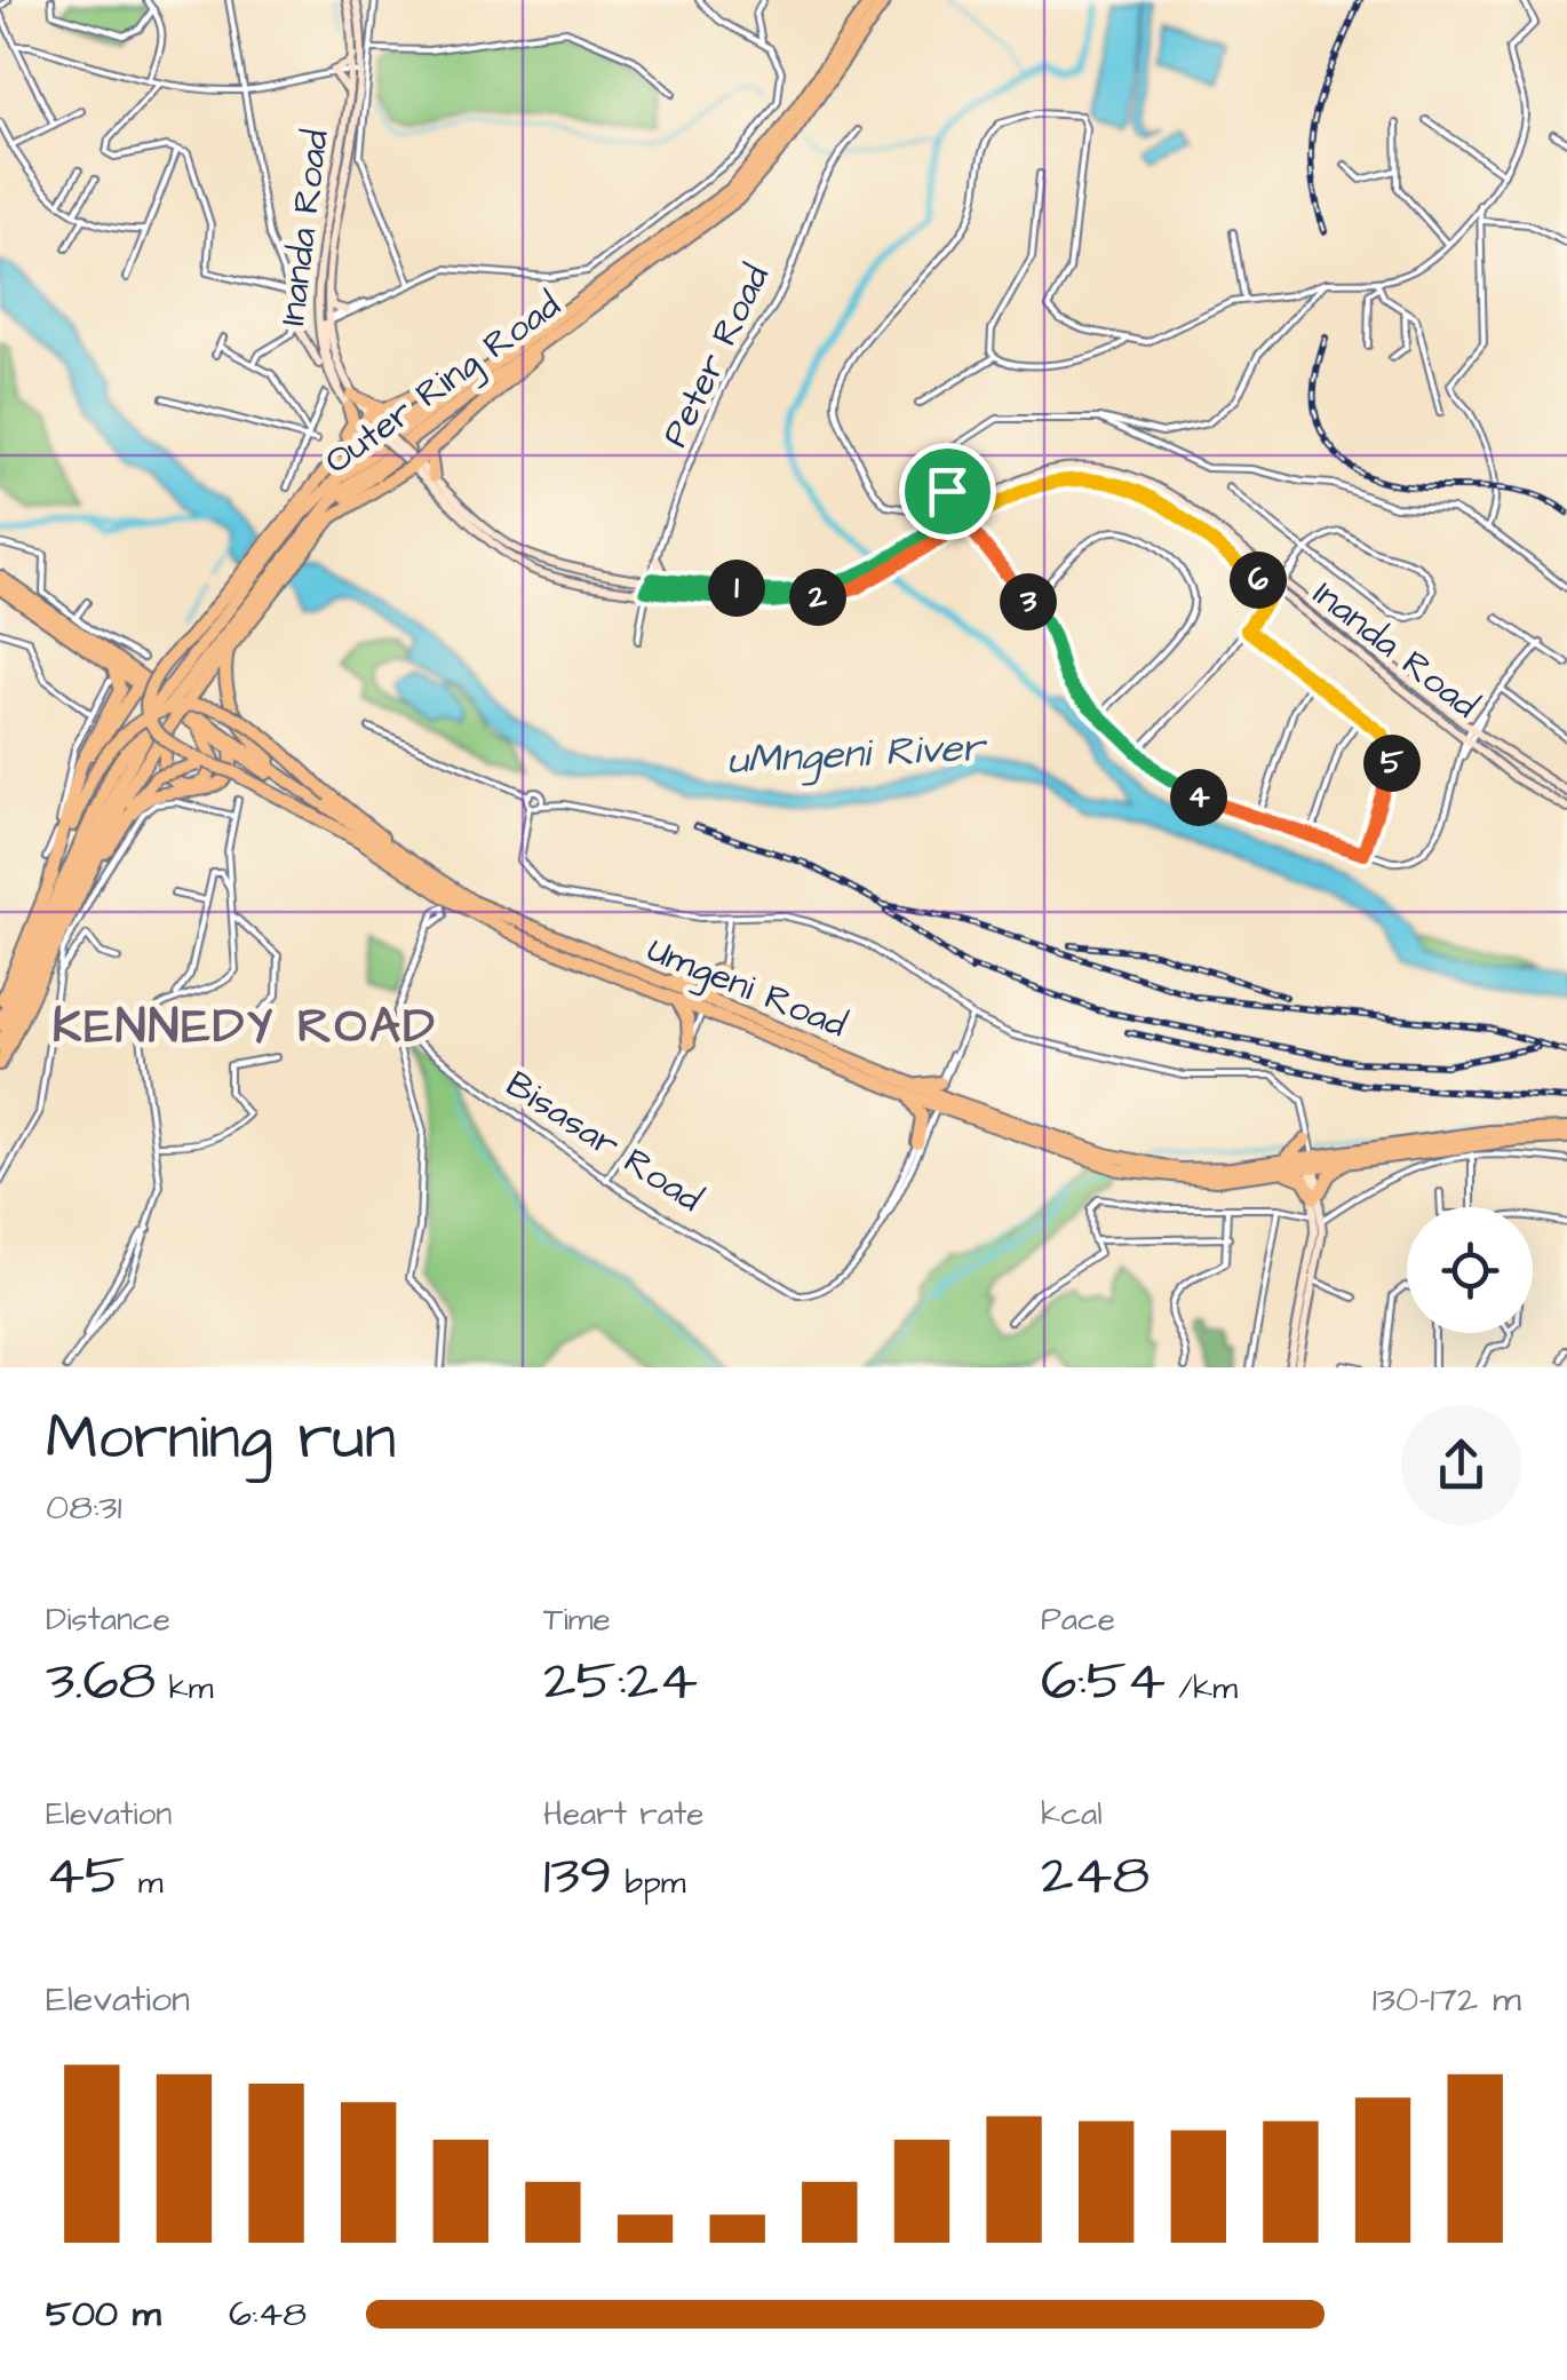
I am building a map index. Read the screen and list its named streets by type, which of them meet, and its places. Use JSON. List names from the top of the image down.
{
  "streets": {
    "highway": ["Outer Ring Road", "Umgeni Road"],
    "main road": ["Inanda Road"],
    "street": ["Peter Road", "Bisasar Road"]
  },
  "crossings": [
    ["Inanda Road", "Peter Road"]
  ],
  "districts": ["KENNEDY ROAD"],
  "water": ["uMngeni River"],
  "page": {
    "pins": [
      "6",
      "1",
      "2",
      "3",
      "5",
      "4"
    ],
    "heading": ["Morning run", "08:31"],
    "stats": [
      ["Distance", "3.68 km"],
      ["Time", "25:24"],
      ["Pace", "6:54 /km"],
      ["Elevation", "45 m"],
      ["Heart rate", "139 bpm"],
      ["kcal", "248"]
    ],
    "chart": ["Elevation", "130–172 m"],
    "list": [
      {
        "name": "500 m",
        "note": "6:48"
      }
    ]
  }
}
